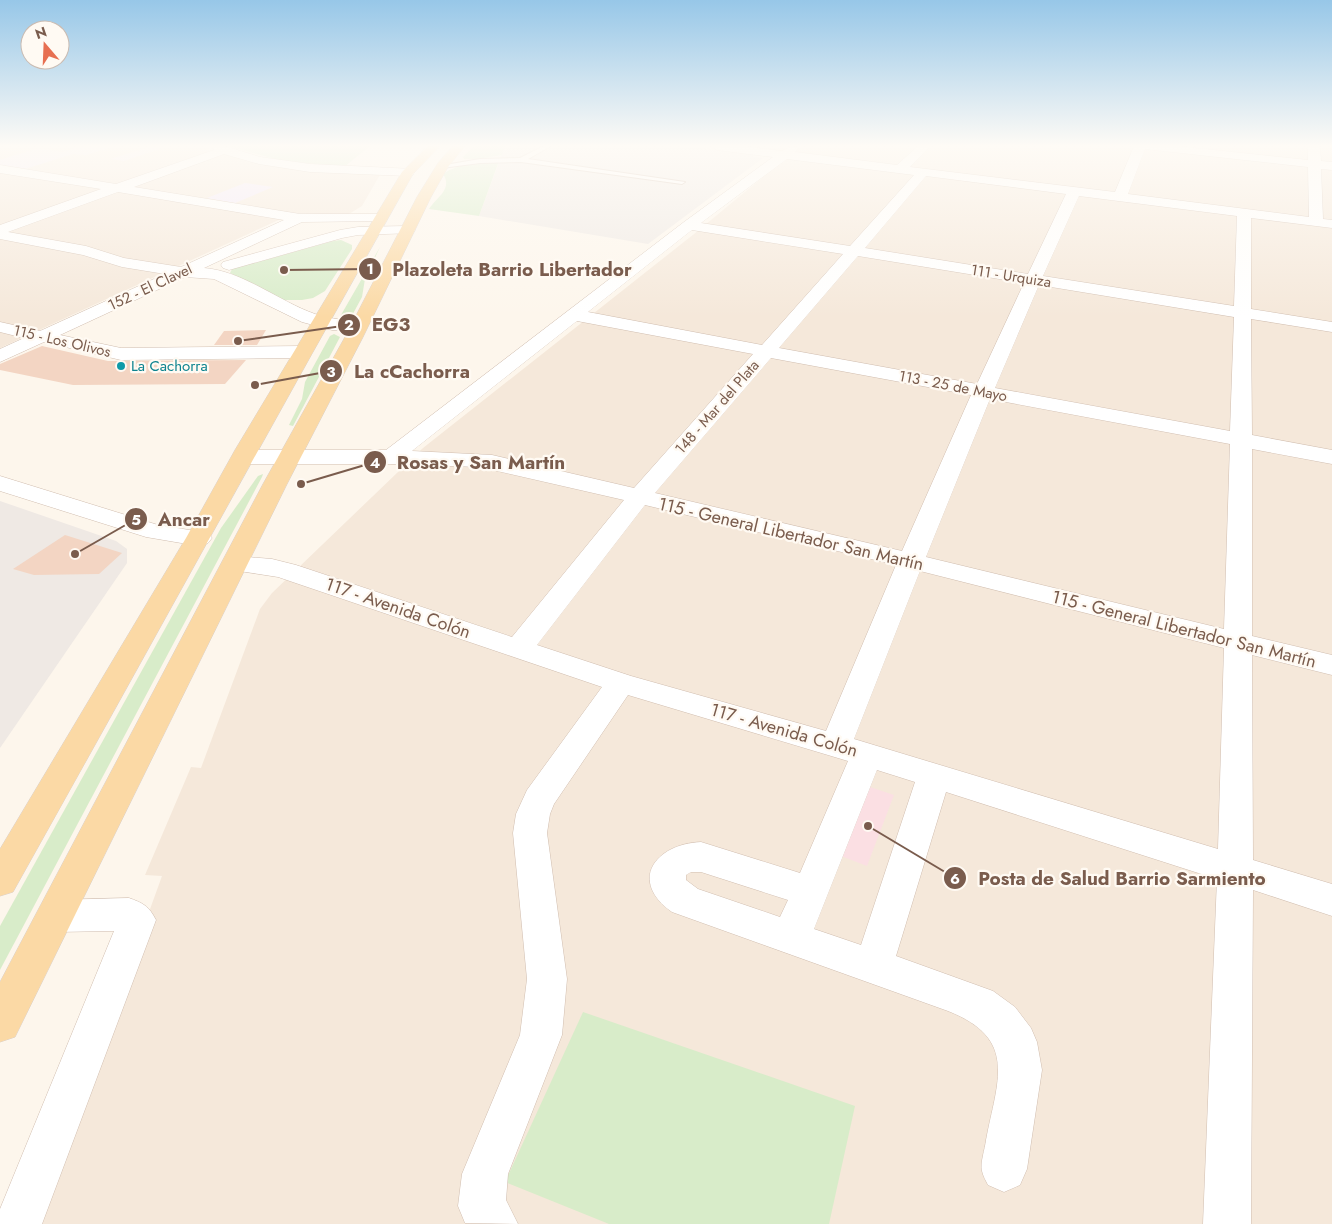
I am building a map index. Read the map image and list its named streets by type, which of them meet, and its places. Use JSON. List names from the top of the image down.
{
  "streets": {
    "street": [
      "111 - Urquiza",
      "152 - El Clavel",
      "115 - Los Olivos",
      "113 - 25 de Mayo",
      "148 - Mar del Plata",
      "115 - General Libertador San Martín",
      "117 - Avenida Colón"
    ]
  },
  "crossings": [
    ["111 - Urquiza", "148 - Mar del Plata"],
    ["152 - El Clavel", "115 - Los Olivos"],
    ["113 - 25 de Mayo", "148 - Mar del Plata"],
    ["148 - Mar del Plata", "115 - General Libertador San Martín"],
    ["148 - Mar del Plata", "117 - Avenida Colón"]
  ],
  "places": [
    "Plazoleta Barrio Libertador",
    "EG3",
    "La Cachorra",
    "La cCachorra",
    "Rosas y San Martín",
    "Ancar",
    "Posta de Salud Barrio Sarmiento"
  ],
  "north": "top"
}
